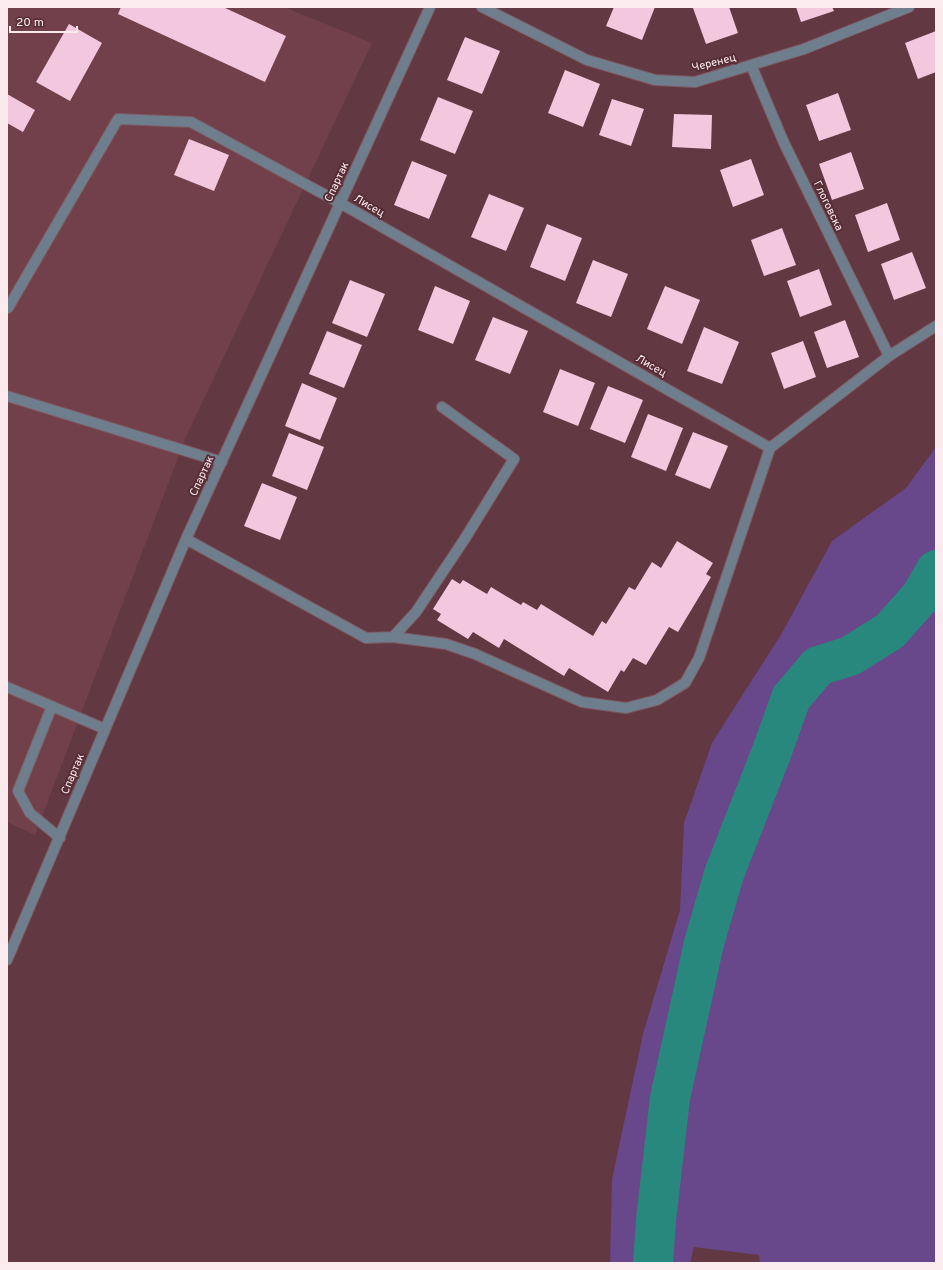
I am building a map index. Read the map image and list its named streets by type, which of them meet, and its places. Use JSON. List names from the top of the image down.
{
  "streets": {
    "street": [
      "Черенец",
      "Спартак",
      "Лисец",
      "Глоговска"
    ]
  },
  "crossings": [
    ["Черенец", "Глоговска"],
    ["Спартак", "Лисец"]
  ],
  "scale_bar": "20 m"
}
